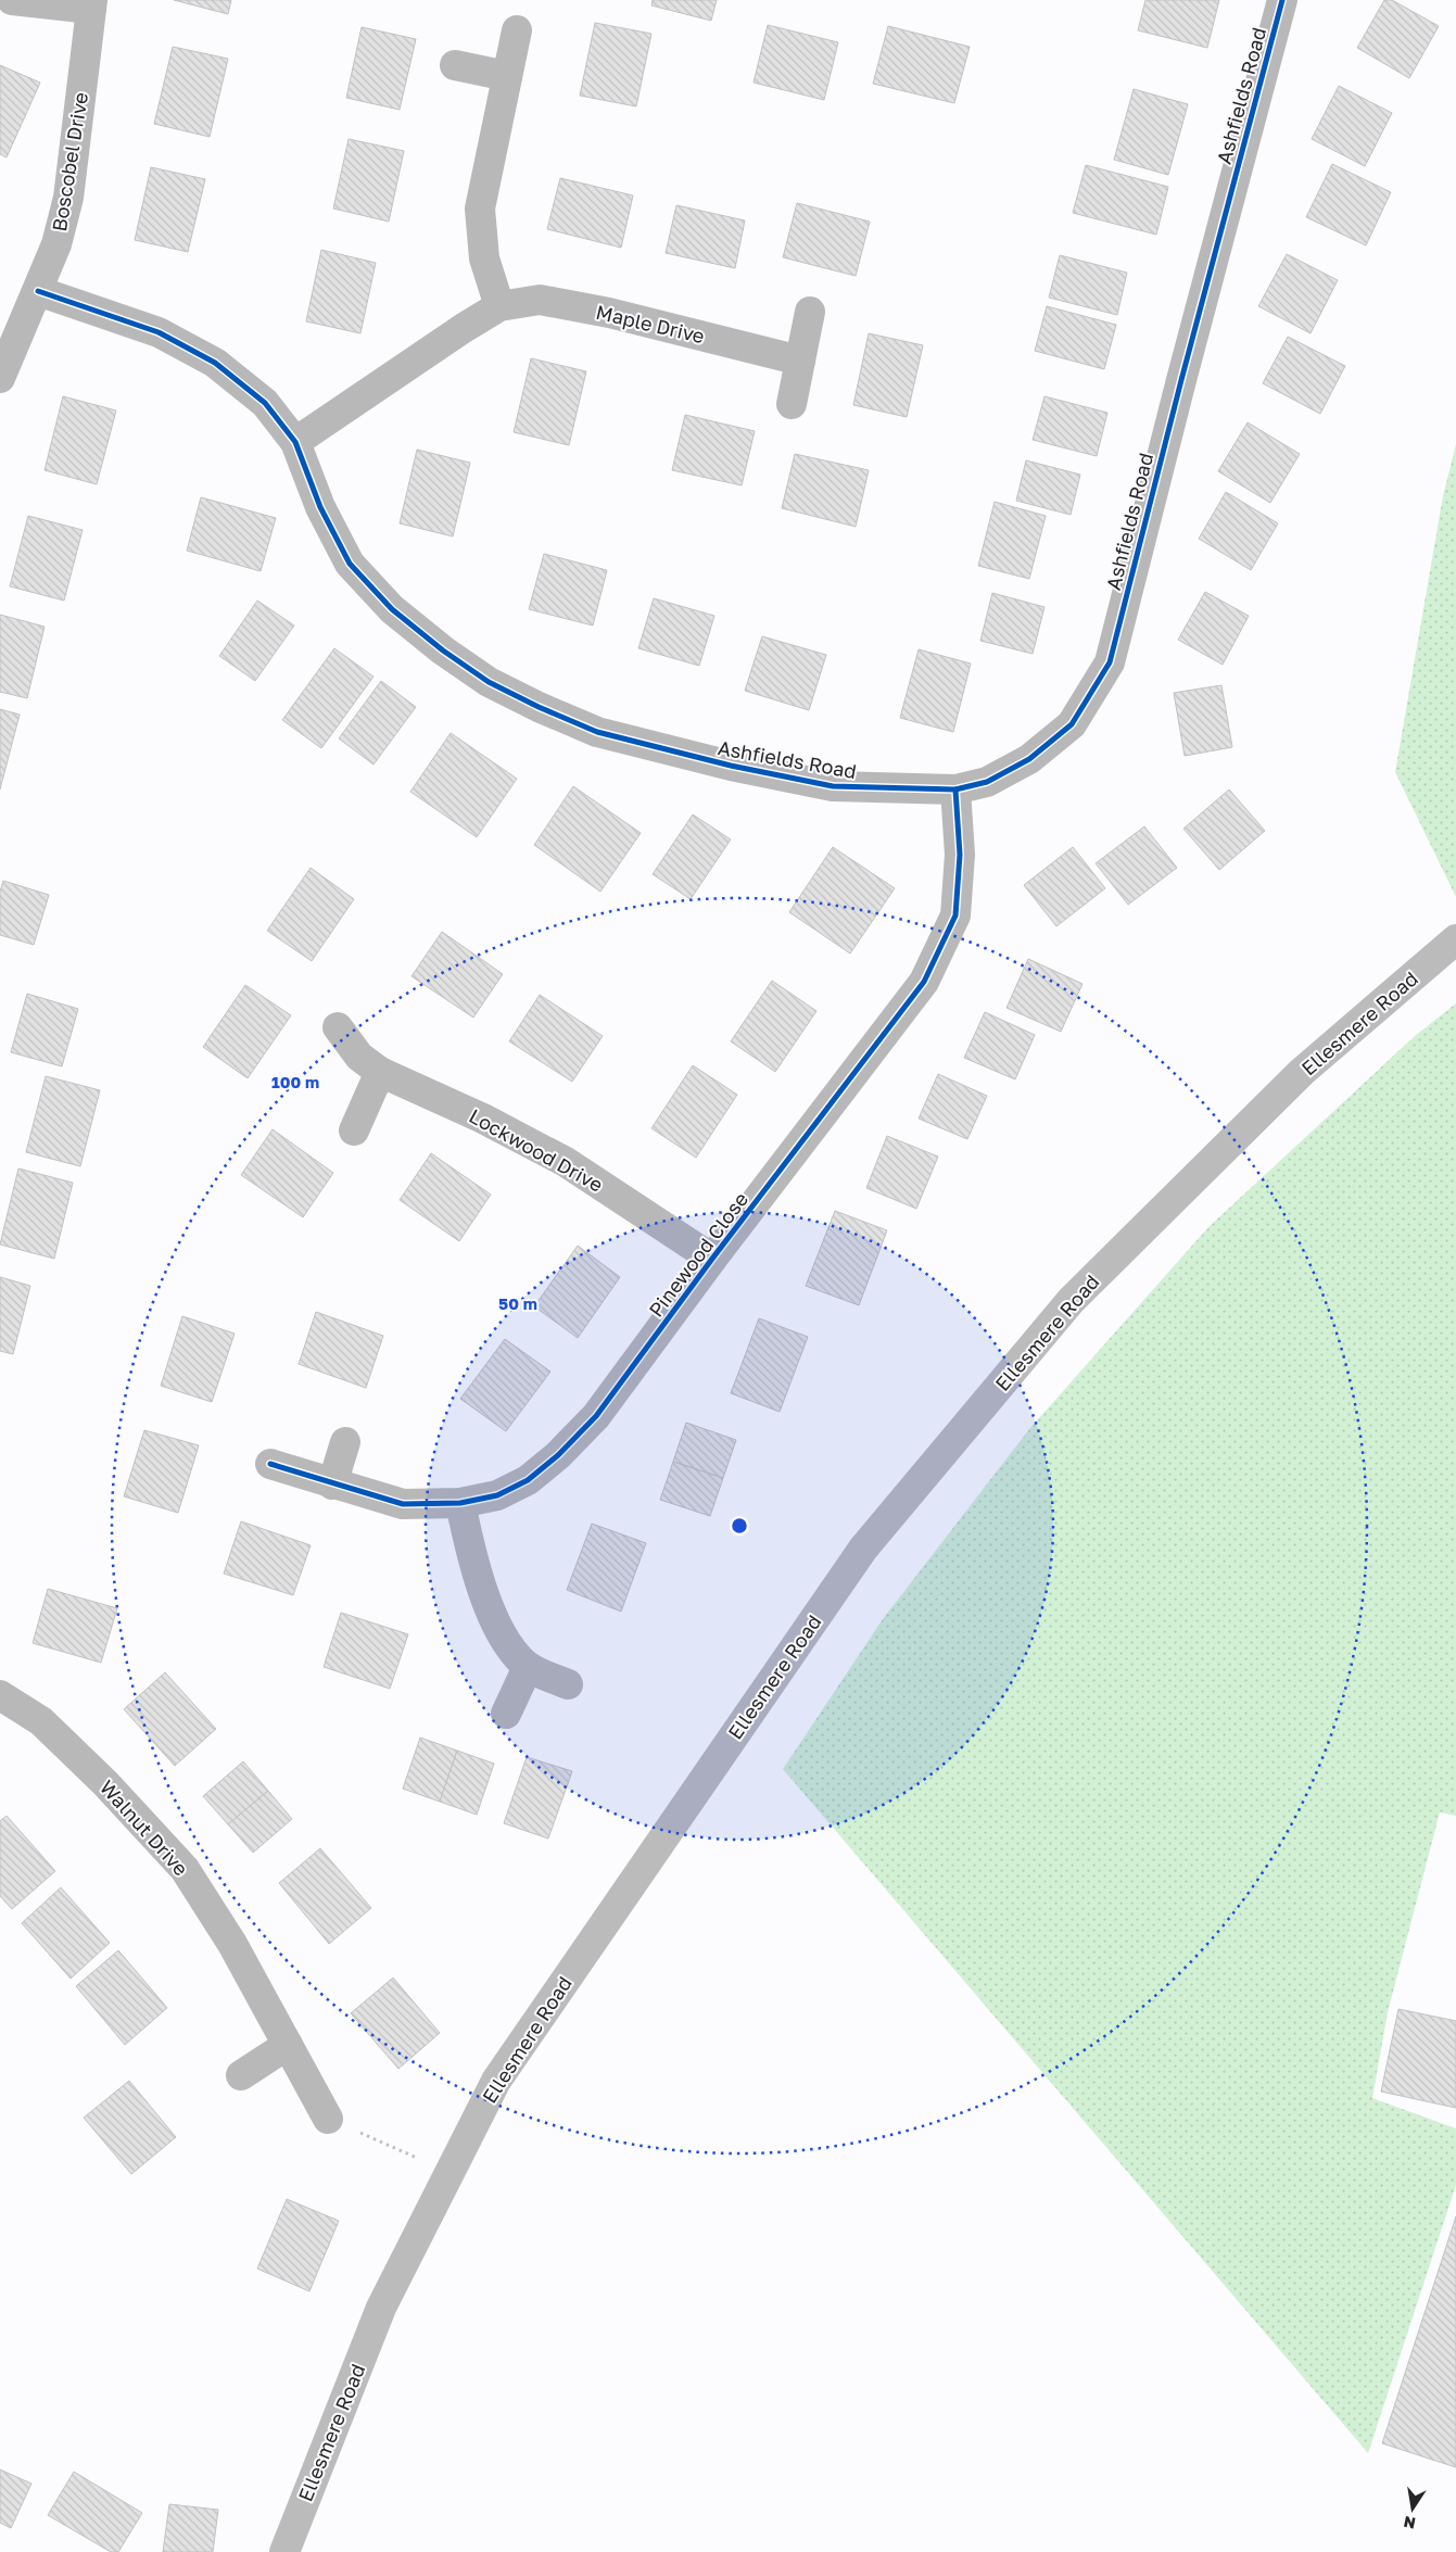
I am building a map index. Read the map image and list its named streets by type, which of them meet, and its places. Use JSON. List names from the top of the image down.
{
  "streets": {
    "main road": ["Ellesmere Road"],
    "street": [
      "Ashfields Road",
      "Boscobel Drive",
      "Maple Drive",
      "Lockwood Drive",
      "Pinewood Close",
      "Walnut Drive"
    ]
  },
  "crossings": [
    ["Ashfields Road", "Boscobel Drive"],
    ["Ashfields Road", "Maple Drive"],
    ["Ashfields Road", "Pinewood Close"],
    ["Lockwood Drive", "Pinewood Close"]
  ],
  "north": "bottom",
  "rings": ["100 m", "50 m"]
}
